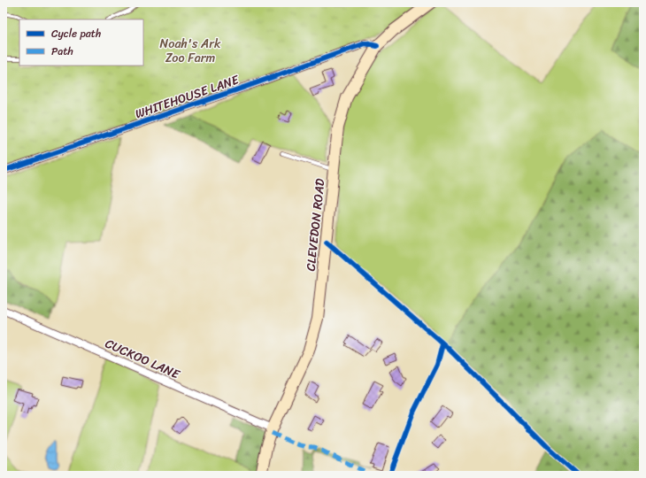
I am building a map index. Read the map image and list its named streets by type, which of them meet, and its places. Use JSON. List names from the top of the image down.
{
  "streets": {
    "main road": ["CLEVEDON ROAD"],
    "street": ["WHITEHOUSE LANE", "CUCKOO LANE"]
  },
  "crossings": [
    ["WHITEHOUSE LANE", "CLEVEDON ROAD"],
    ["CLEVEDON ROAD", "CUCKOO LANE"]
  ],
  "parks": ["Noah's Ark Zoo Farm"],
  "legend": ["Cycle path", "Path"]
}
